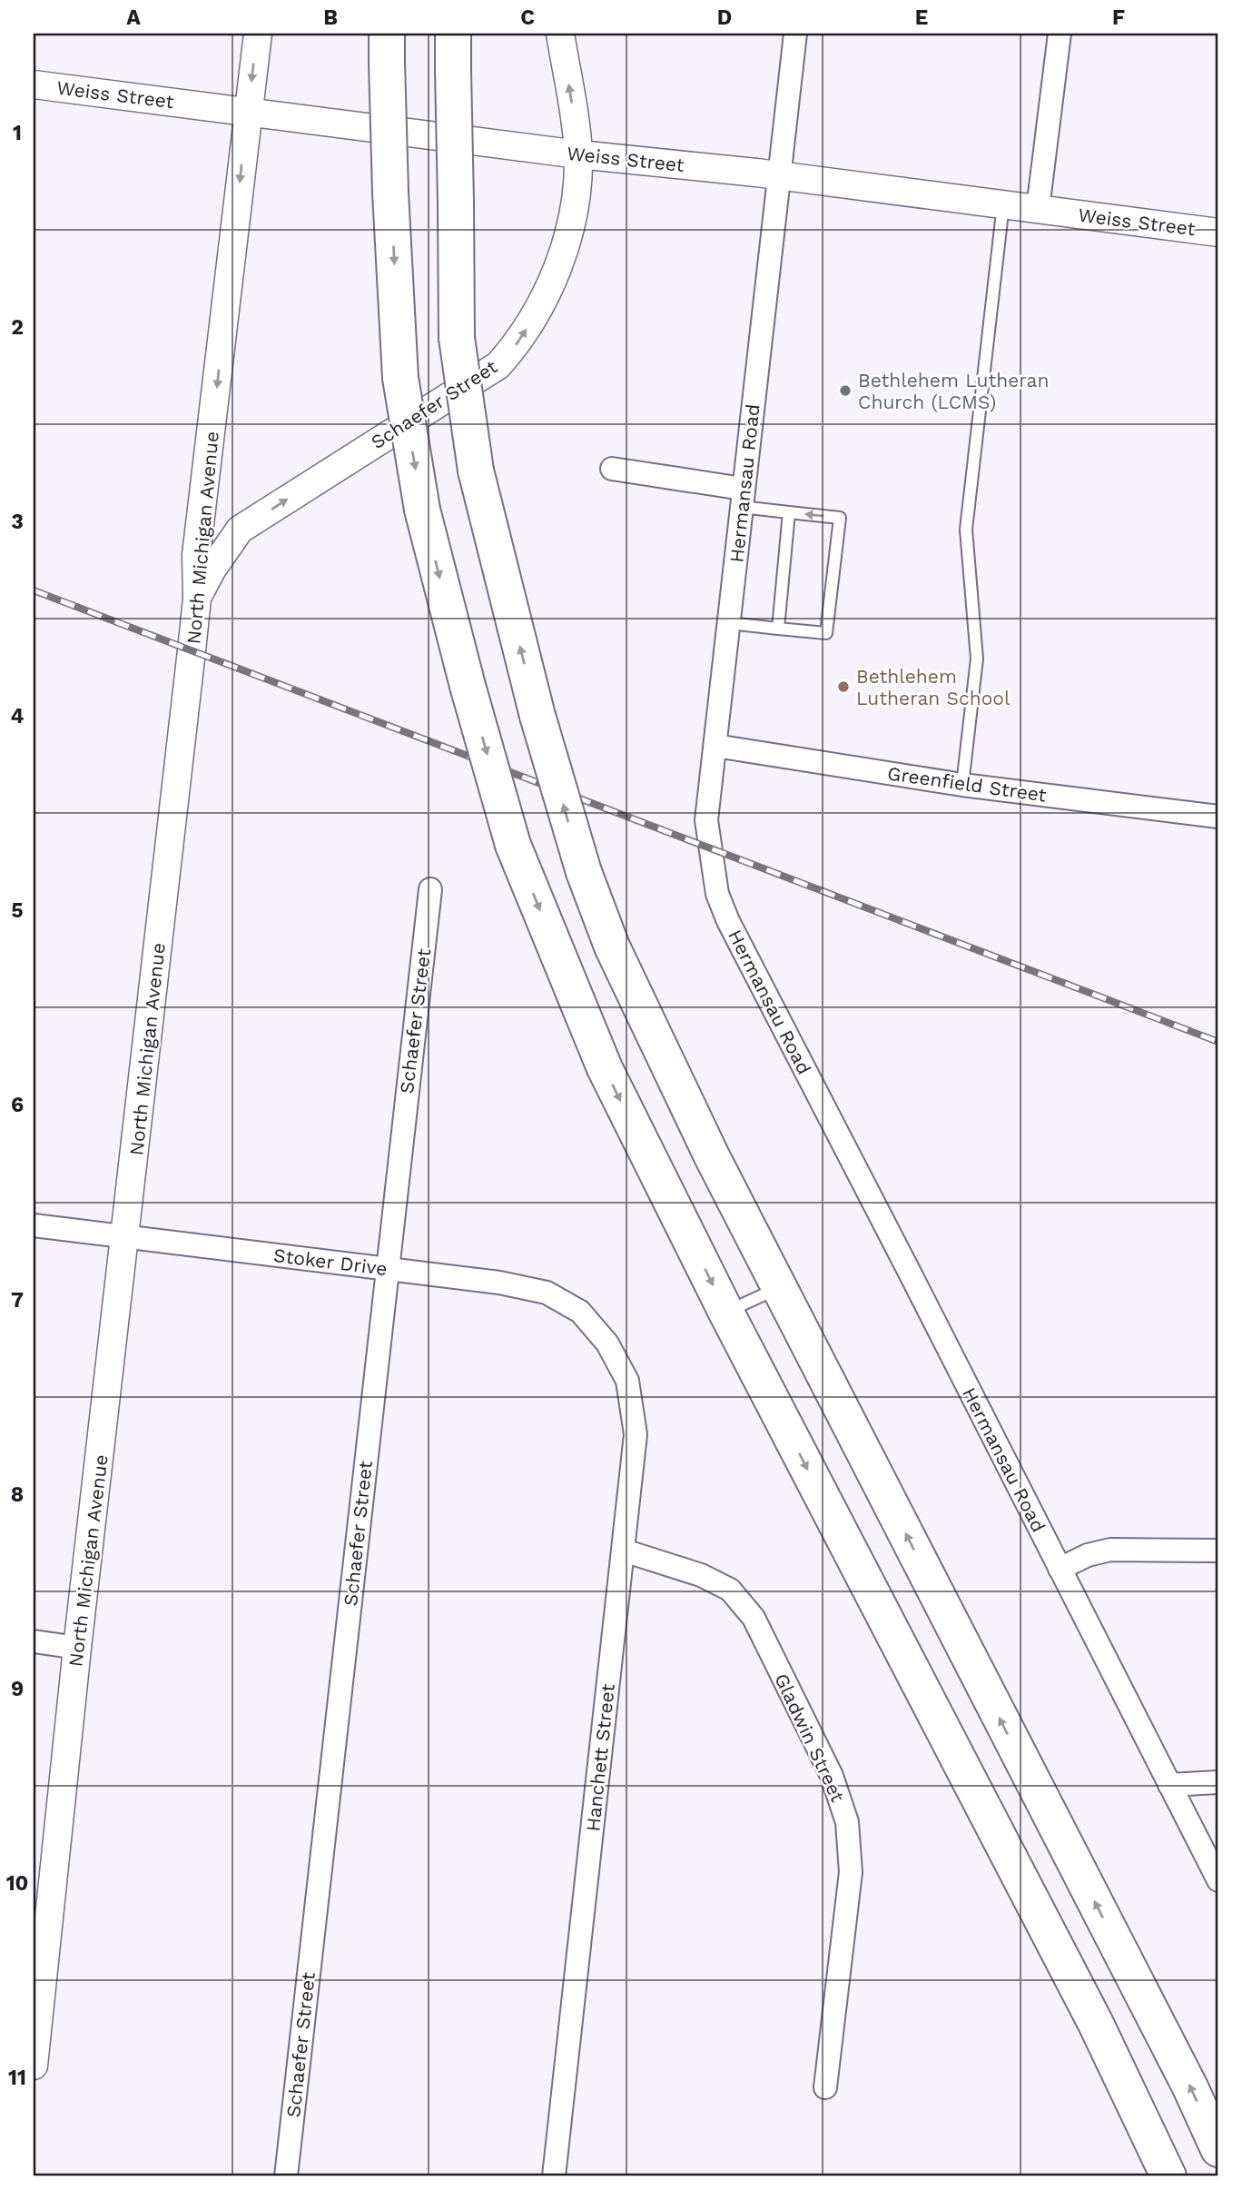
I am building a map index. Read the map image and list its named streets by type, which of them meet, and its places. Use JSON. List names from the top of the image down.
{
  "streets": {
    "street": [
      "Weiss Street",
      "Schaefer Street",
      "Hermansau Road",
      "North Michigan Avenue",
      "Greenfield Street",
      "Stoker Drive",
      "Gladwin Street",
      "Hanchett Street"
    ]
  },
  "crossings": [
    ["Weiss Street", "Schaefer Street"],
    ["Weiss Street", "Hermansau Road"],
    ["Weiss Street", "North Michigan Avenue"],
    ["Schaefer Street", "North Michigan Avenue"],
    ["Schaefer Street", "Stoker Drive"],
    ["Hermansau Road", "Greenfield Street"],
    ["North Michigan Avenue", "Stoker Drive"],
    ["Stoker Drive", "Hanchett Street"],
    ["Gladwin Street", "Hanchett Street"]
  ],
  "places": ["Bethlehem Lutheran Church (LCMS)", "Bethlehem Lutheran School"],
  "grid": {
    "columns": [
      "A",
      "B",
      "C",
      "D",
      "E",
      "F"
    ],
    "rows": [
      "1",
      "2",
      "3",
      "4",
      "5",
      "6",
      "7",
      "8",
      "9",
      "10",
      "11"
    ]
  }
}
